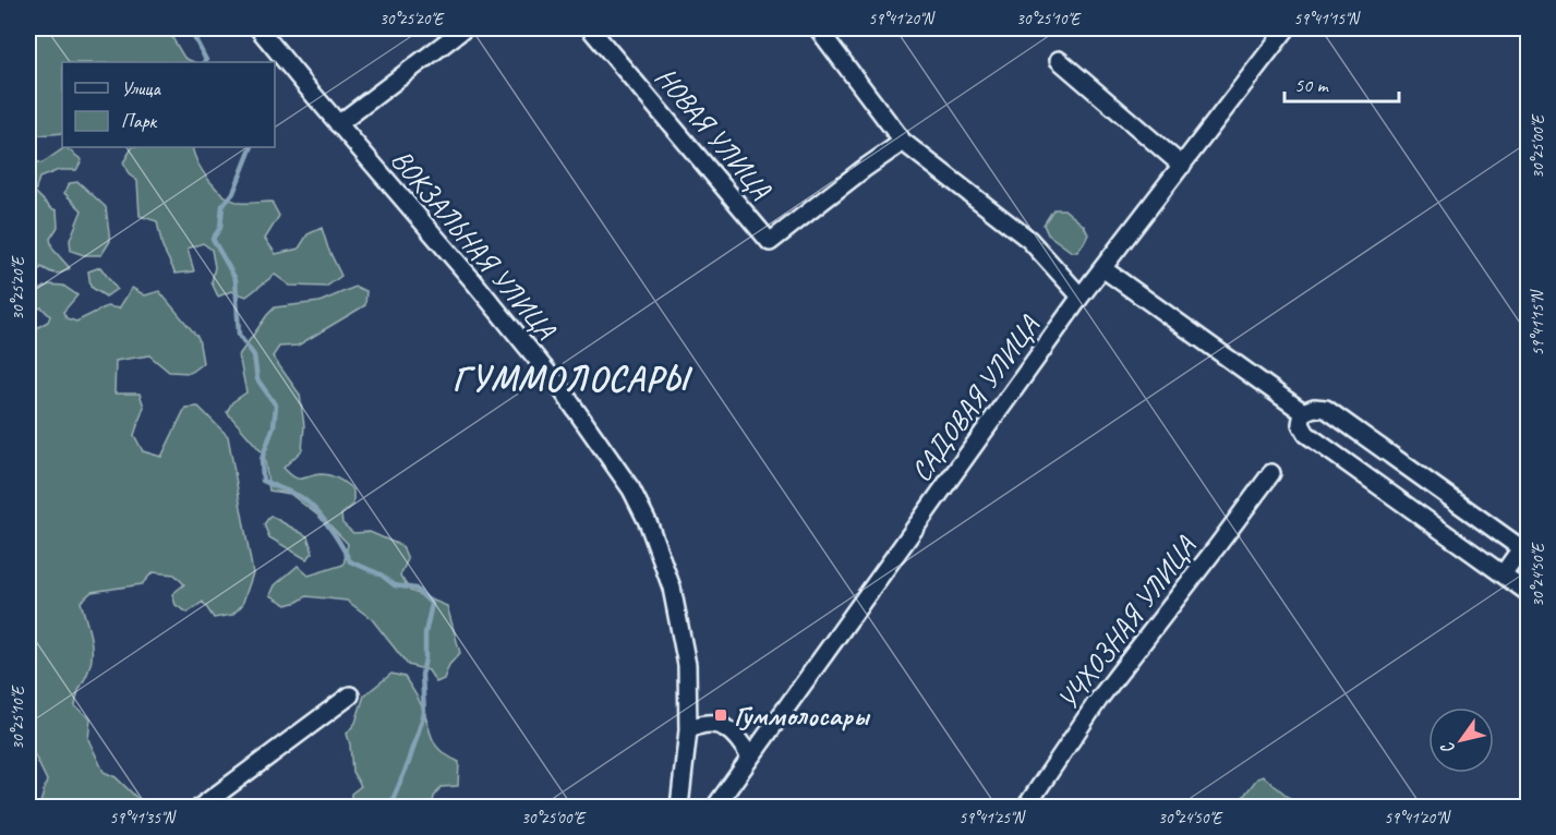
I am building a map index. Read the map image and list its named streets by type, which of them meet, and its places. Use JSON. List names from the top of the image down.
{
  "streets": {
    "street": [
      "НОВАЯ УЛИЦА",
      "ВОКЗАЛЬНАЯ УЛИЦА",
      "САДОВАЯ УЛИЦА",
      "УЧХОЗНАЯ УЛИЦА"
    ]
  },
  "districts": ["ГУММОЛОСАРЫ"],
  "places": {
    "transit": ["Гуммолосары"]
  },
  "legend": ["Улица", "Парк"],
  "scale_bar": "50 m",
  "north": "bottom left",
  "coordinates": [
    "30°25'20\"E",
    "59°41'20\"N",
    "30°25'10\"E",
    "59°41'15\"N",
    "30°25'00\"E",
    "30°24'50\"E",
    "59°41'35\"N",
    "59°41'25\"N"
  ]
}
